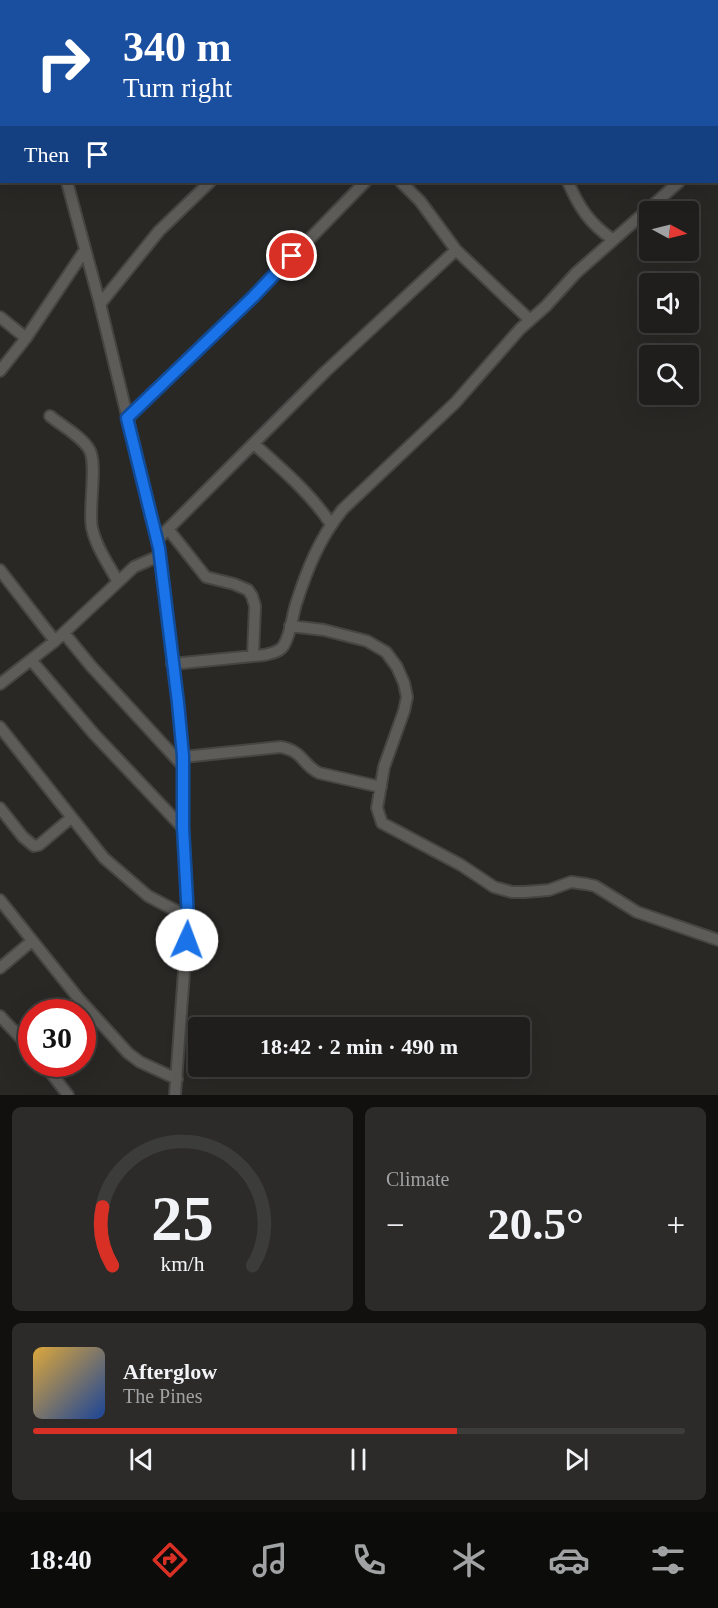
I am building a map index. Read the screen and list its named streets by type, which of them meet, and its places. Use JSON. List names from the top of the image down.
{
  "north": "right",
  "page": {
    "turn": ["340 m", "Turn right"],
    "then": "Then",
    "limit": "30",
    "trip": "18:42 · 2 min · 490 m",
    "tile": "Climate",
    "heat": ["−", "20.5°", "+"],
    "song": ["Afterglow", "The Pines"],
    "tabs": "18:40",
    "gauge": ["25", "km/h"]
  }
}
